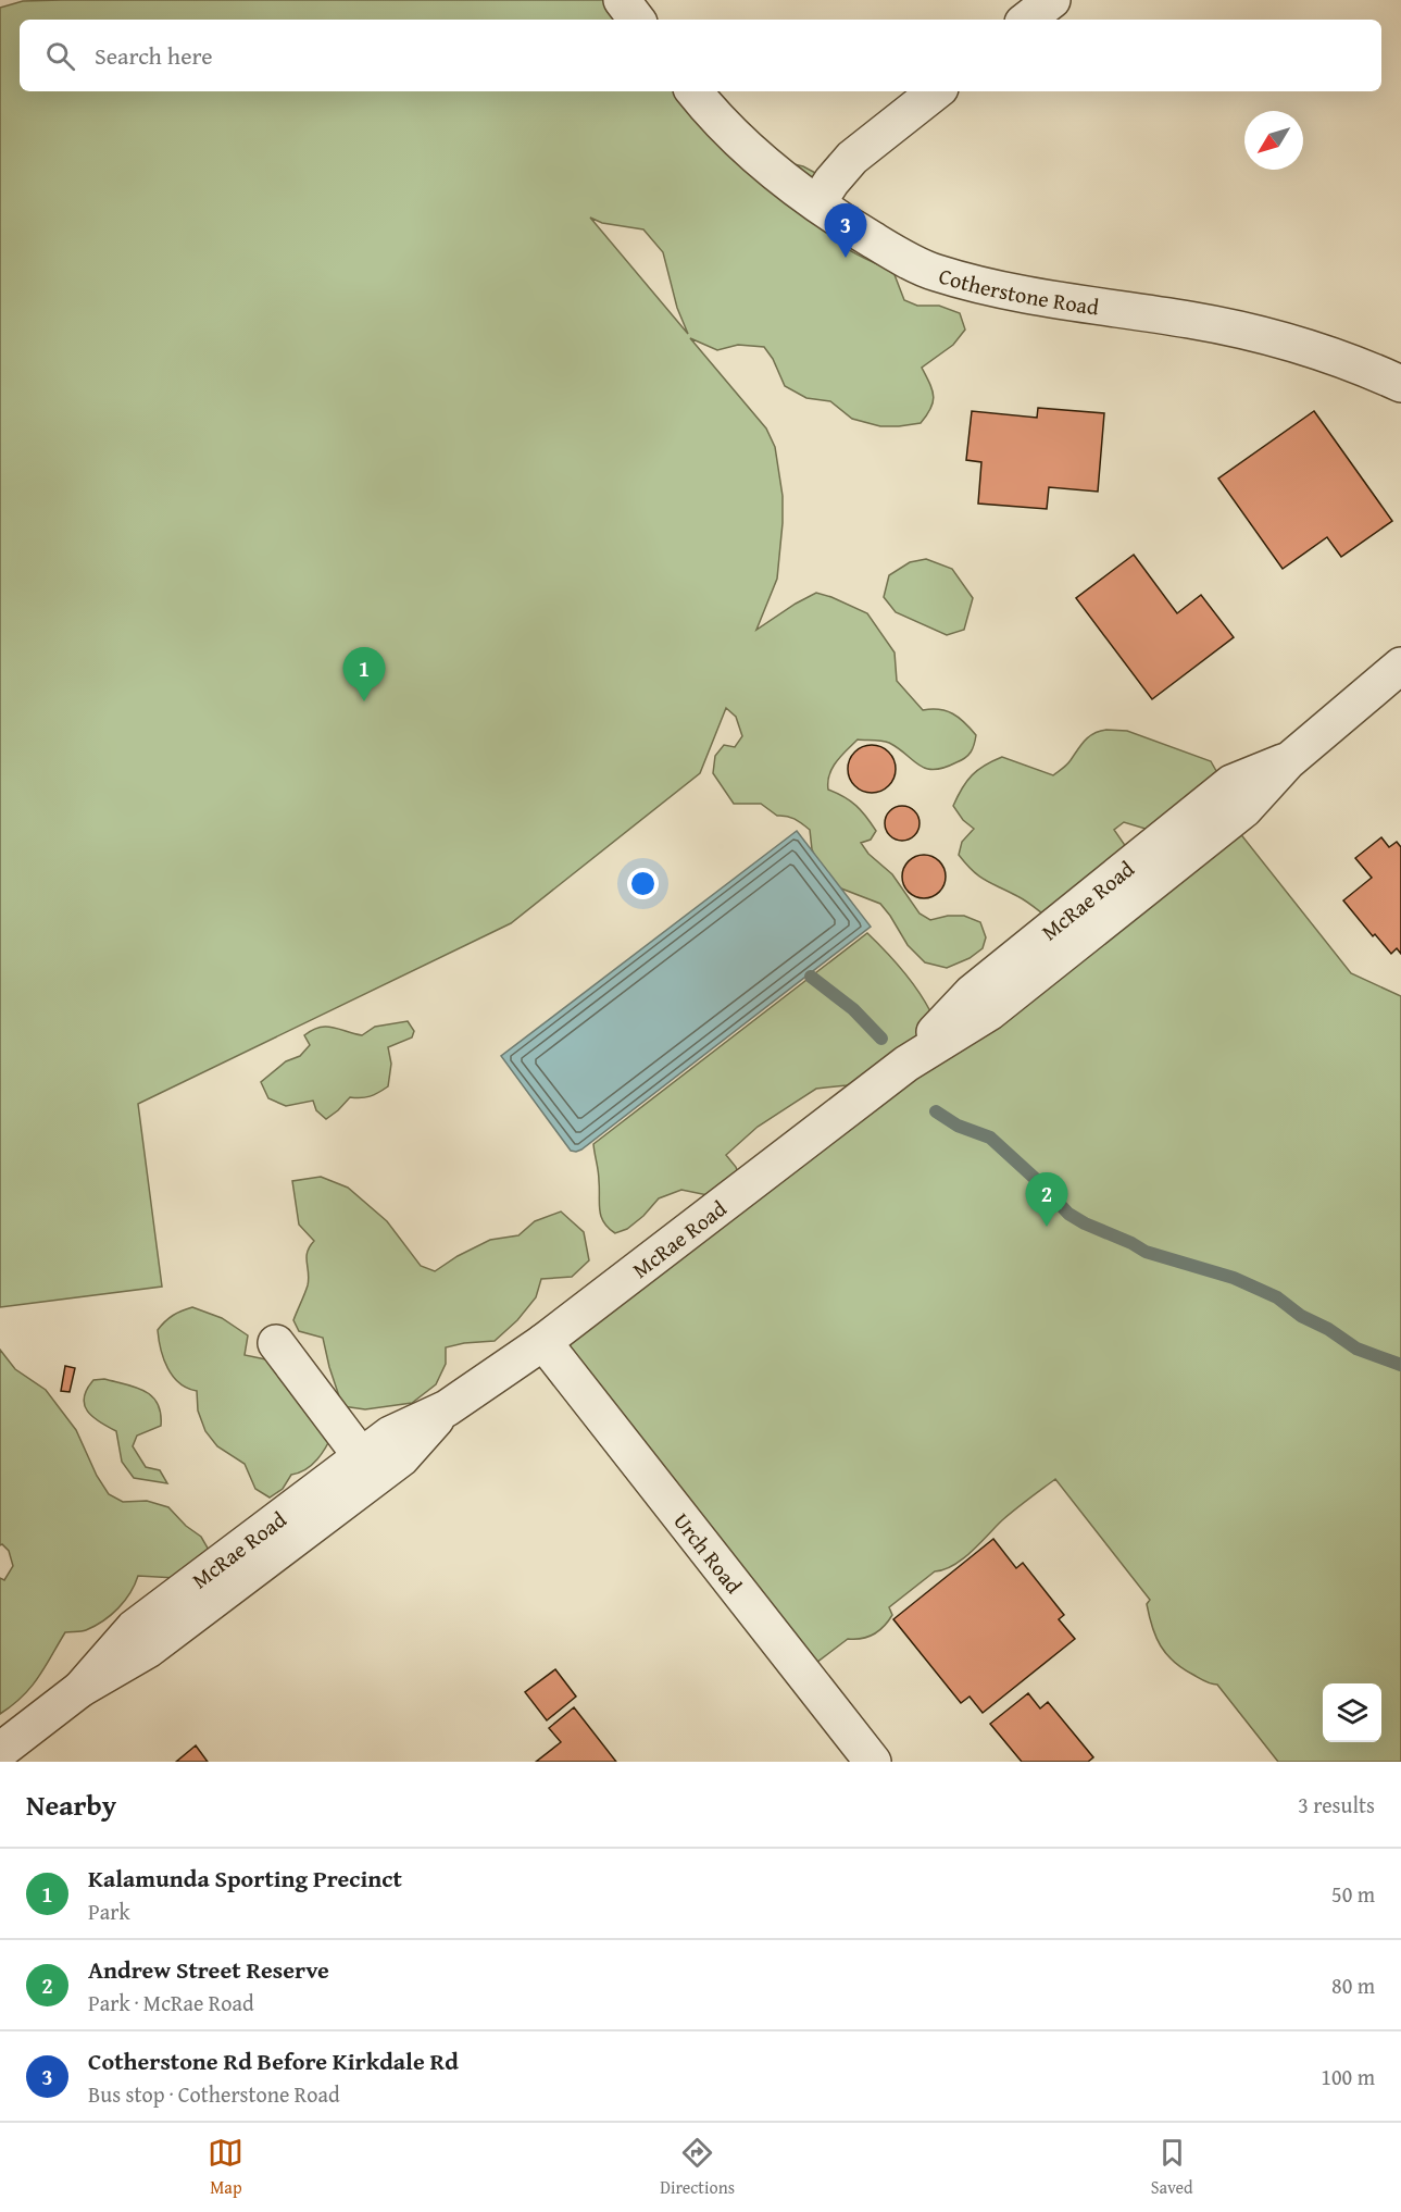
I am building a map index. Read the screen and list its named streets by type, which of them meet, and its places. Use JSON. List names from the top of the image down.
{
  "streets": {
    "street": ["Cotherstone Road", "McRae Road", "Urch Road"]
  },
  "crossings": [
    ["McRae Road", "Urch Road"]
  ],
  "north": "bottom left",
  "page": {
    "search": "Search here",
    "pins": ["3", "1", "2"],
    "heading": ["Nearby", "3 results"],
    "list": [
      {
        "mark": "1",
        "name": "Kalamunda Sporting Precinct",
        "note": "Park",
        "value": "50 m"
      },
      {
        "mark": "2",
        "name": "Andrew Street Reserve",
        "note": "Park · McRae Road",
        "value": "80 m"
      },
      {
        "mark": "3",
        "name": "Cotherstone Rd Before Kirkdale Rd",
        "note": "Bus stop · Cotherstone Road",
        "value": "100 m"
      }
    ],
    "nav": ["Map", "Directions", "Saved"]
  }
}
